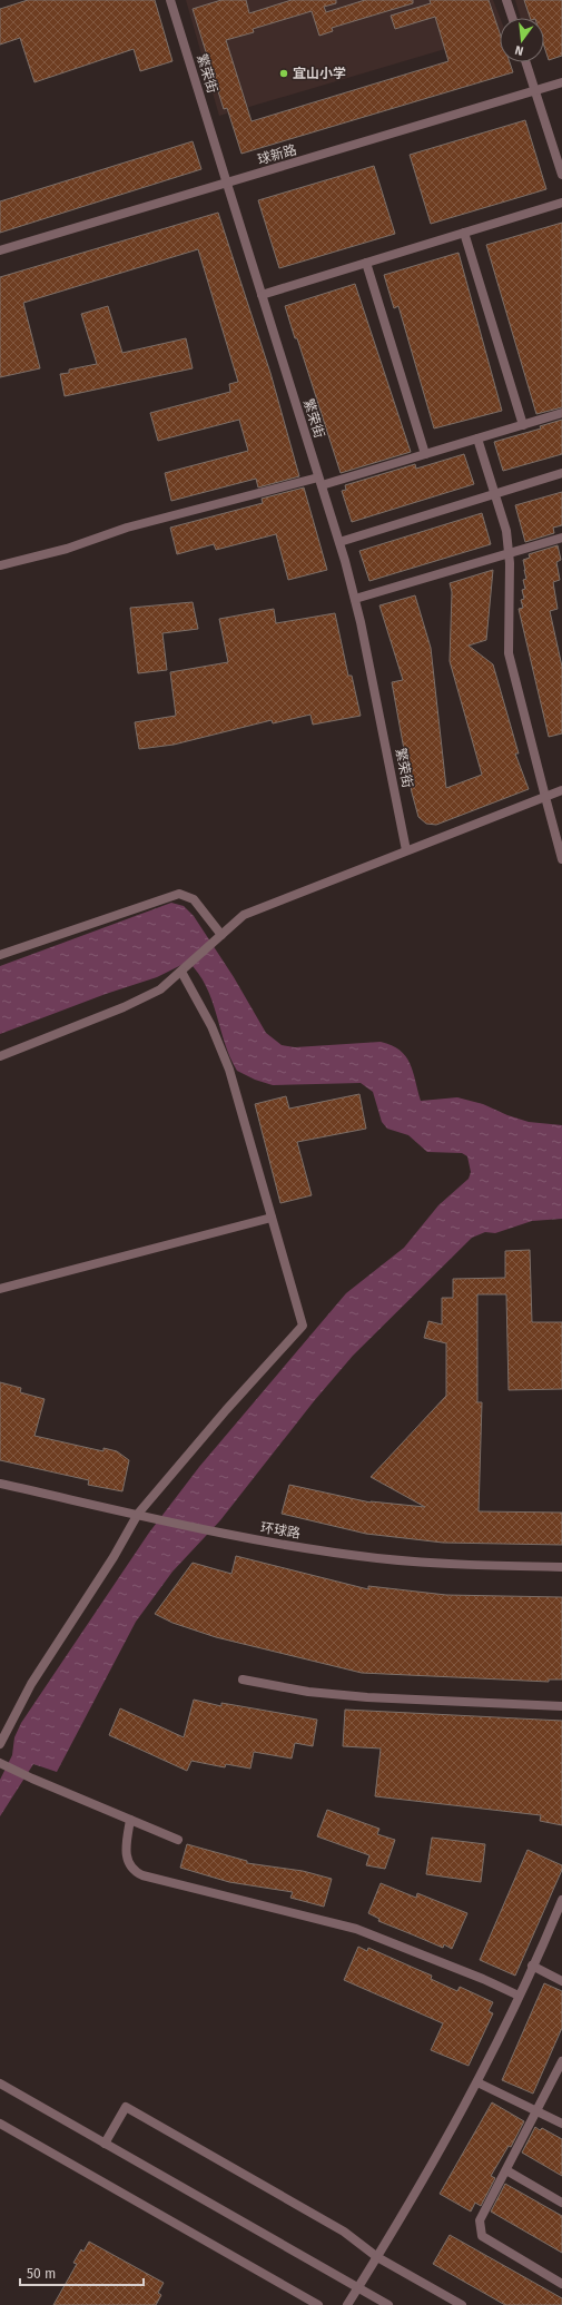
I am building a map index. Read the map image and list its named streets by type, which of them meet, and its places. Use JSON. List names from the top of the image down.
{
  "streets": {
    "street": ["繁荣街", "球新路", "环球路"]
  },
  "crossings": [
    ["繁荣街", "球新路"]
  ],
  "places": ["宜山小学"],
  "scale_bar": "50 m",
  "north": "bottom"
}
